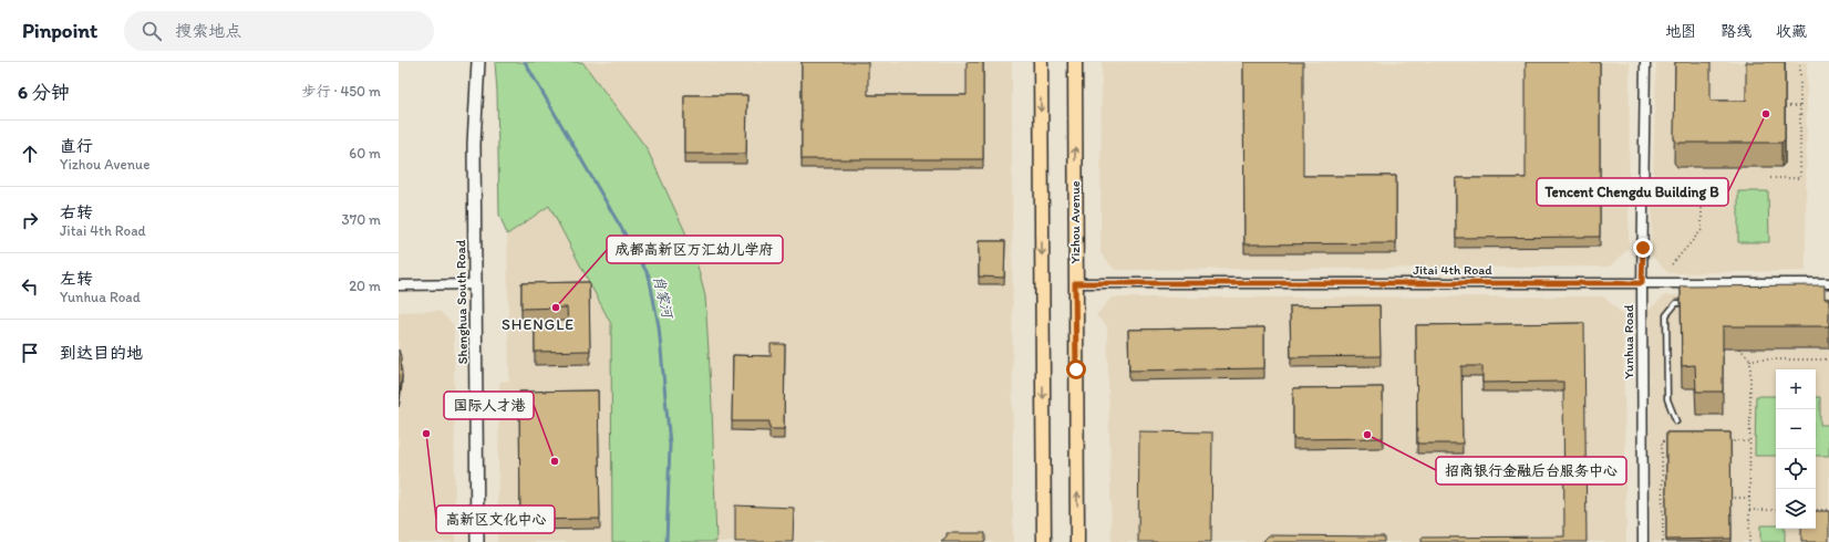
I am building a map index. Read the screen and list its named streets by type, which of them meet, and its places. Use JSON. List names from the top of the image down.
{
  "streets": {
    "main road": ["Yizhou Avenue"],
    "street": ["Jitai 4th Road", "Shenghua South Road", "Yunhua Road"]
  },
  "crossings": [
    ["Yizhou Avenue", "Jitai 4th Road"],
    ["Jitai 4th Road", "Yunhua Road"]
  ],
  "districts": ["SHENGLE"],
  "water": ["肖家河"],
  "places": [
    "Tencent Chengdu Building B",
    "成都高新区万汇幼儿学府",
    "高新区文化中心",
    "招商银行金融后台服务中心",
    "国际人才港"
  ],
  "page": {
    "header": "Pinpoint",
    "search": "搜索地点",
    "nav": ["地图", "路线", "收藏"],
    "heading": ["6 分钟", "步行 · 450 m"],
    "list": [
      ["直行", "Yizhou Avenue", "60 m"],
      ["右转", "Jitai 4th Road", "370 m"],
      ["左转", "Yunhua Road", "20 m"],
      "到达目的地"
    ],
    "map_buttons": ["+", "−"]
  }
}
